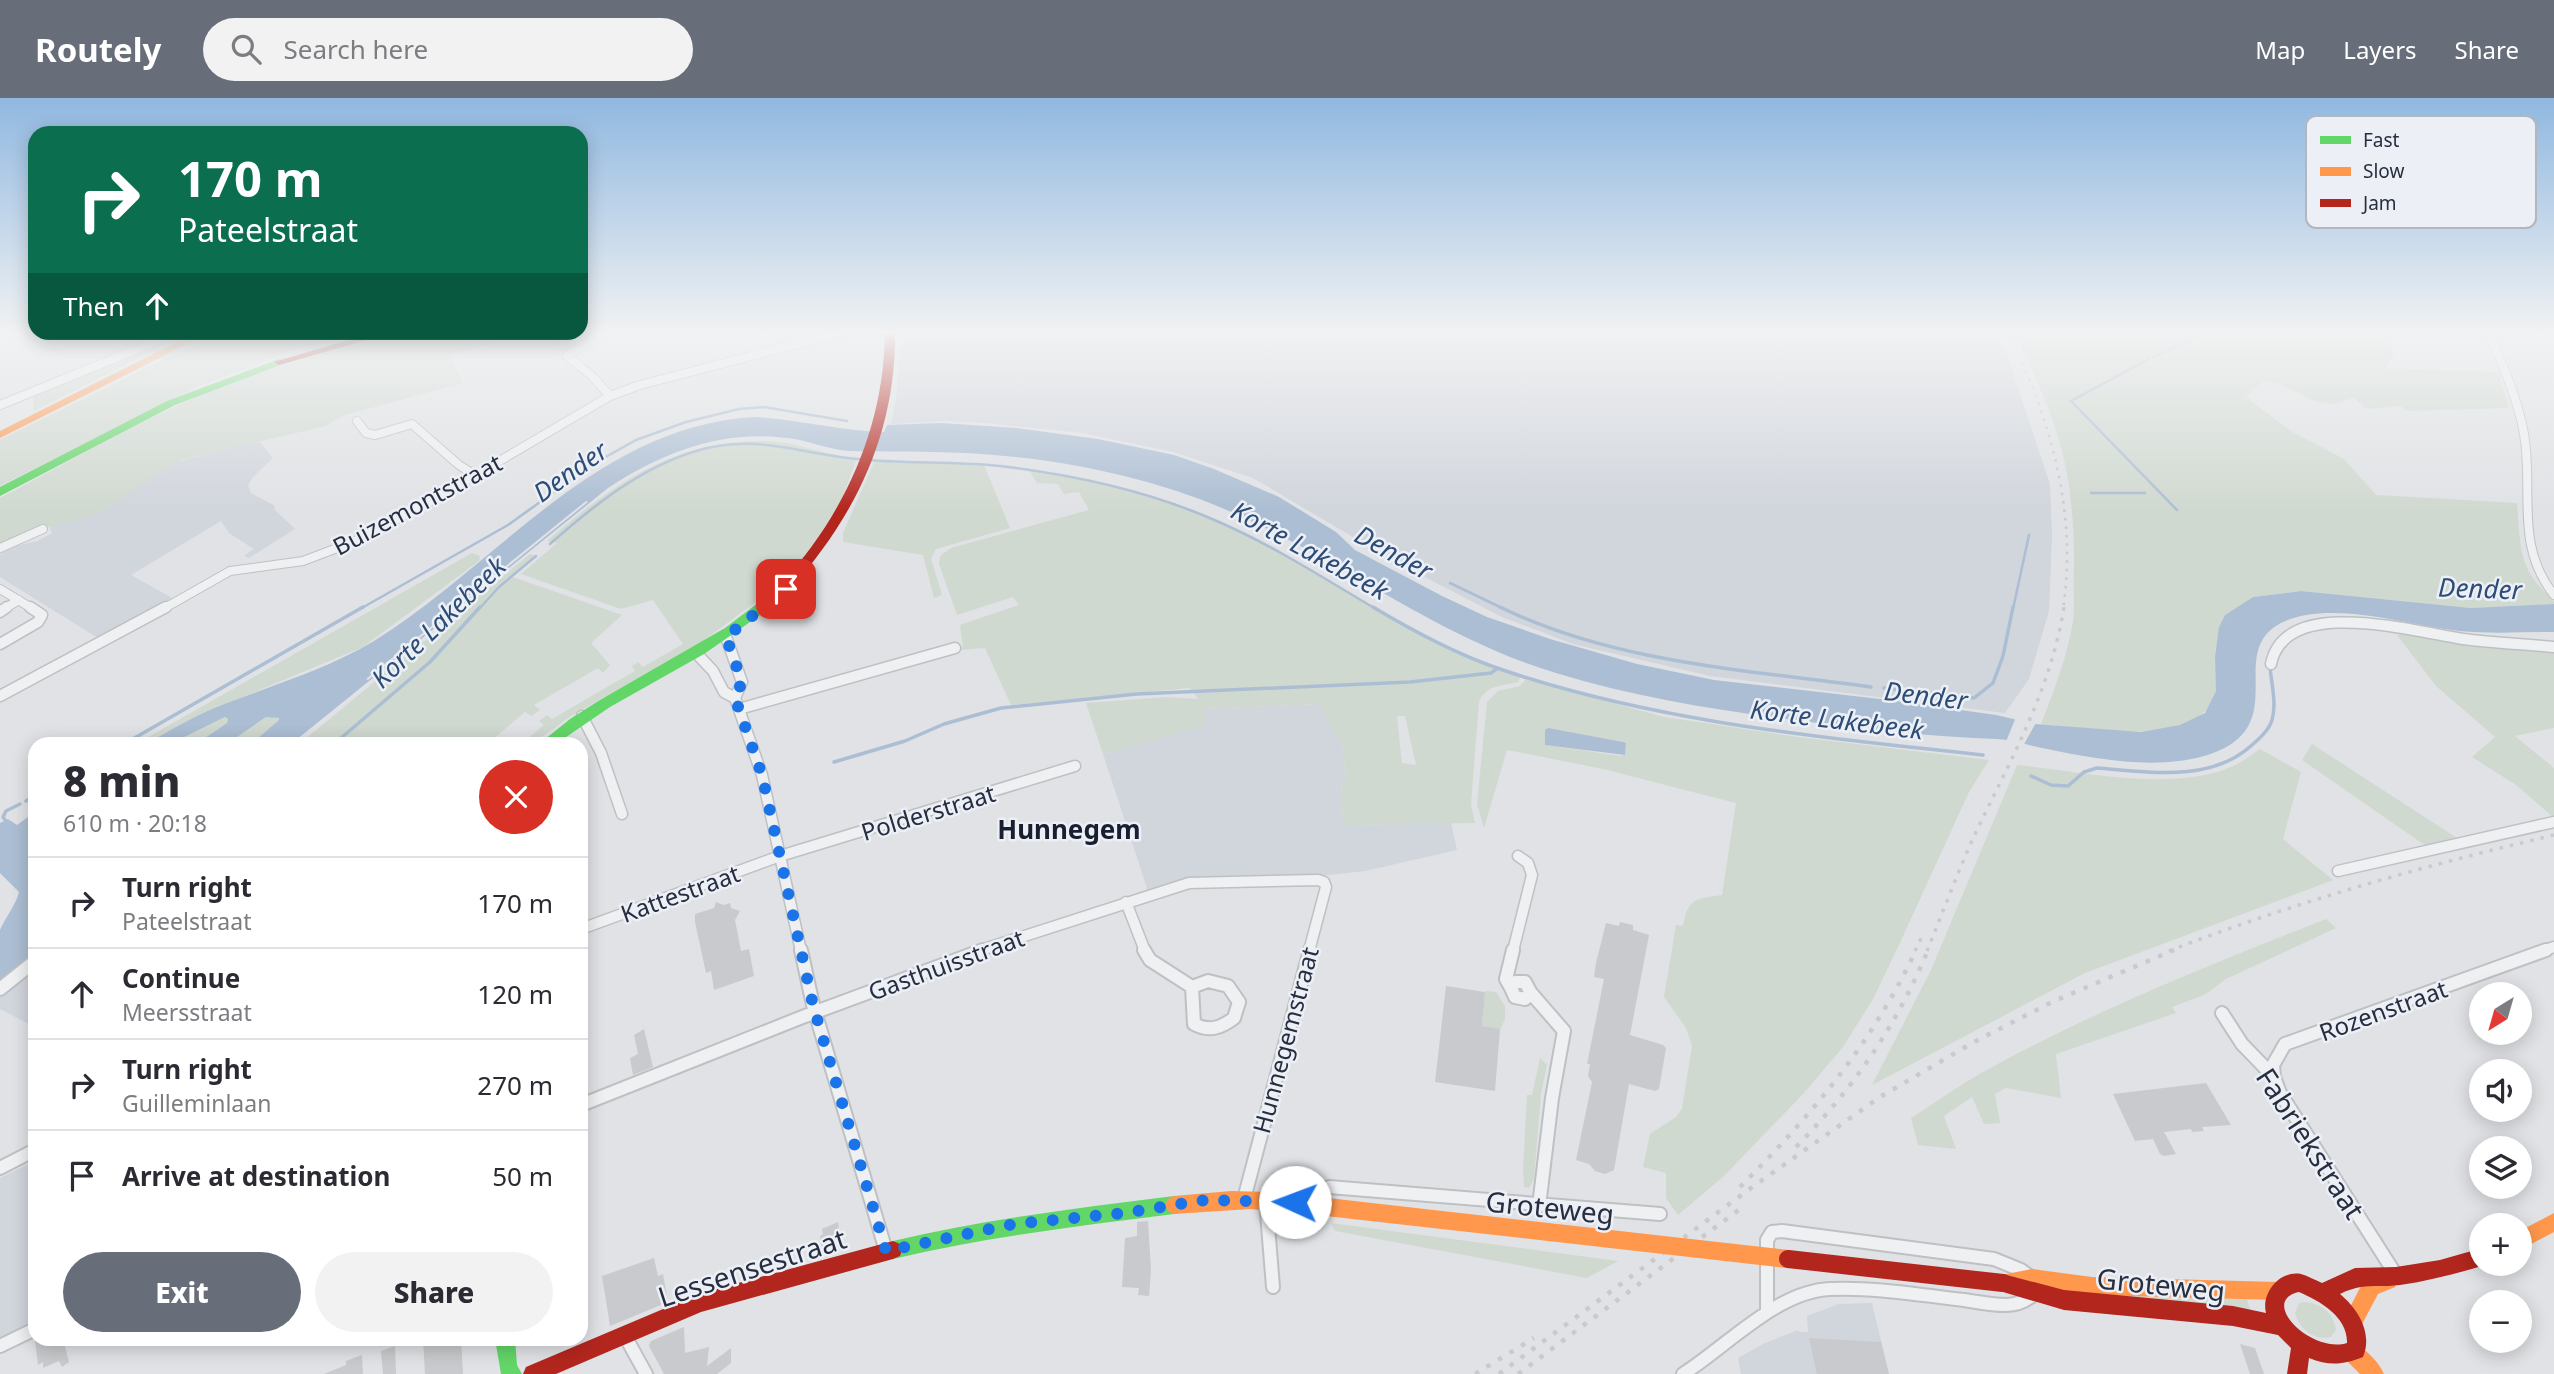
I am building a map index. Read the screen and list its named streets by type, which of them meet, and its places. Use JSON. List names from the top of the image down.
{
  "streets": {
    "main road": ["Groteweg", "Lessensestraat"],
    "street": [
      "Buizemontstraat",
      "Polderstraat",
      "Kattestraat",
      "Gasthuisstraat",
      "Rozenstraat",
      "Hunnegemstraat",
      "Fabriekstraat"
    ]
  },
  "crossings": [
    ["Polderstraat", "Kattestraat"],
    ["Gasthuisstraat", "Hunnegemstraat"],
    ["Rozenstraat", "Fabriekstraat"],
    ["Hunnegemstraat", "Lessensestraat"],
    ["Groteweg", "Lessensestraat"]
  ],
  "districts": ["Hunnegem"],
  "water": ["Dender", "Korte Lakebeek"],
  "legend": ["Fast", "Slow", "Jam"],
  "north": "bottom left",
  "page": {
    "header": "Routely",
    "search": "Search here",
    "nav": ["Map", "Layers", "Share"],
    "turn": ["170 m", "Pateelstraat"],
    "then": "Then",
    "heading": ["8 min", "610 m · 20:18"],
    "list": [
      {
        "name": "Turn right",
        "note": "Pateelstraat",
        "value": "170 m"
      },
      {
        "name": "Continue",
        "note": "Meersstraat",
        "value": "120 m"
      },
      {
        "name": "Turn right",
        "note": "Guilleminlaan",
        "value": "270 m"
      },
      {
        "name": "Arrive at destination",
        "value": "50 m"
      }
    ],
    "map_buttons": ["+", "−"],
    "buttons": ["Exit", "Share"]
  }
}
